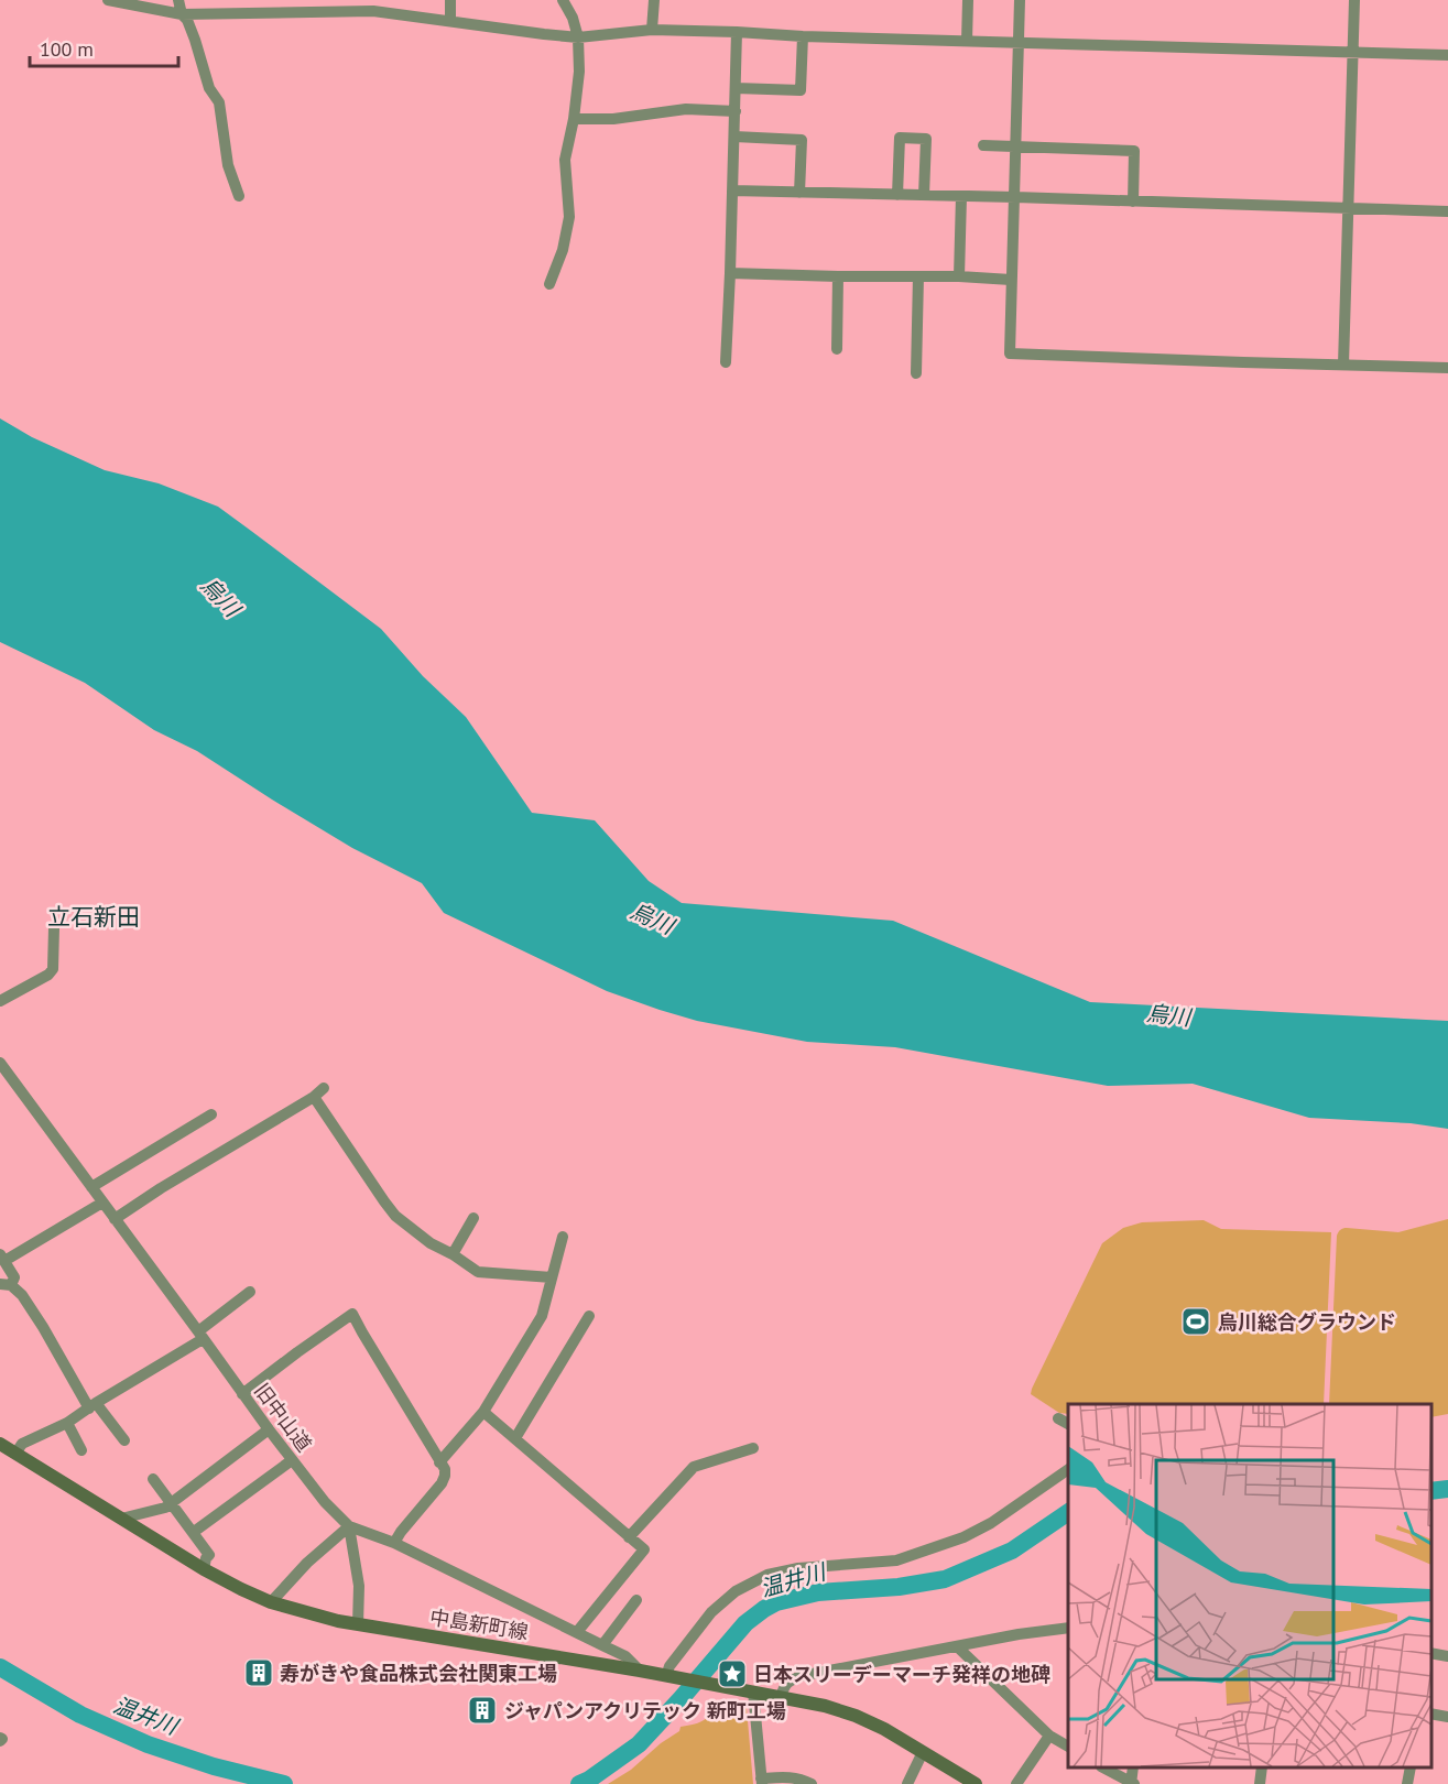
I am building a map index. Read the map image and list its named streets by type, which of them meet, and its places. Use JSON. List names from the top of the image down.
{
  "streets": {
    "main road": ["中島新町線"],
    "street": ["旧中山道"]
  },
  "crossings": [
    ["旧中山道", "中島新町線"]
  ],
  "districts": ["立石新田"],
  "water": ["烏川", "温井川"],
  "places": {
    "sports": ["烏川総合グラウンド"],
    "building": ["寿がきや食品株式会社関東工場", "ジャパンアクリテック 新町工場"],
    "place": ["日本スリーデーマーチ発祥の地碑"]
  },
  "scale_bar": "100 m"
}
